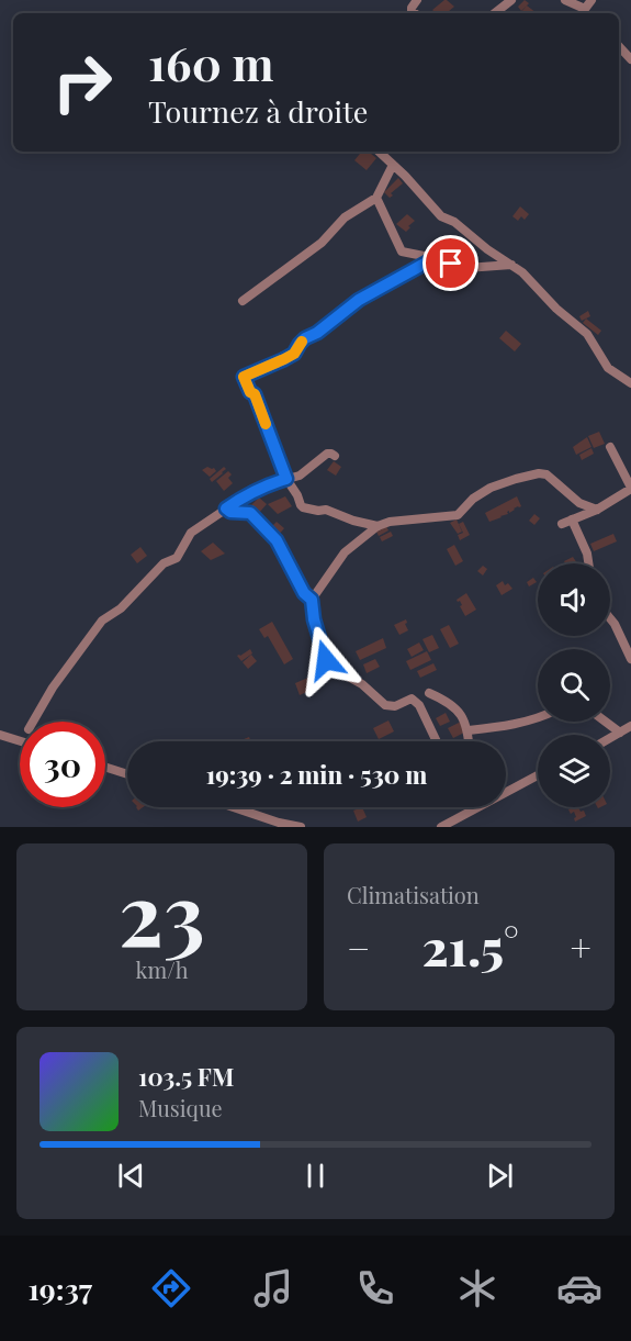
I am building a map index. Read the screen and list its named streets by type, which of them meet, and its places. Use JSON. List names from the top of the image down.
{
  "page": {
    "turn": ["160 m", "Tournez à droite"],
    "limit": "30",
    "trip": "19:39 · 2 min · 530 m",
    "tile": [
      ["23", "km/h"],
      "Climatisation"
    ],
    "heat": ["−", "21.5°", "+"],
    "song": ["103.5 FM", "Musique"],
    "tabs": "19:37"
  }
}
